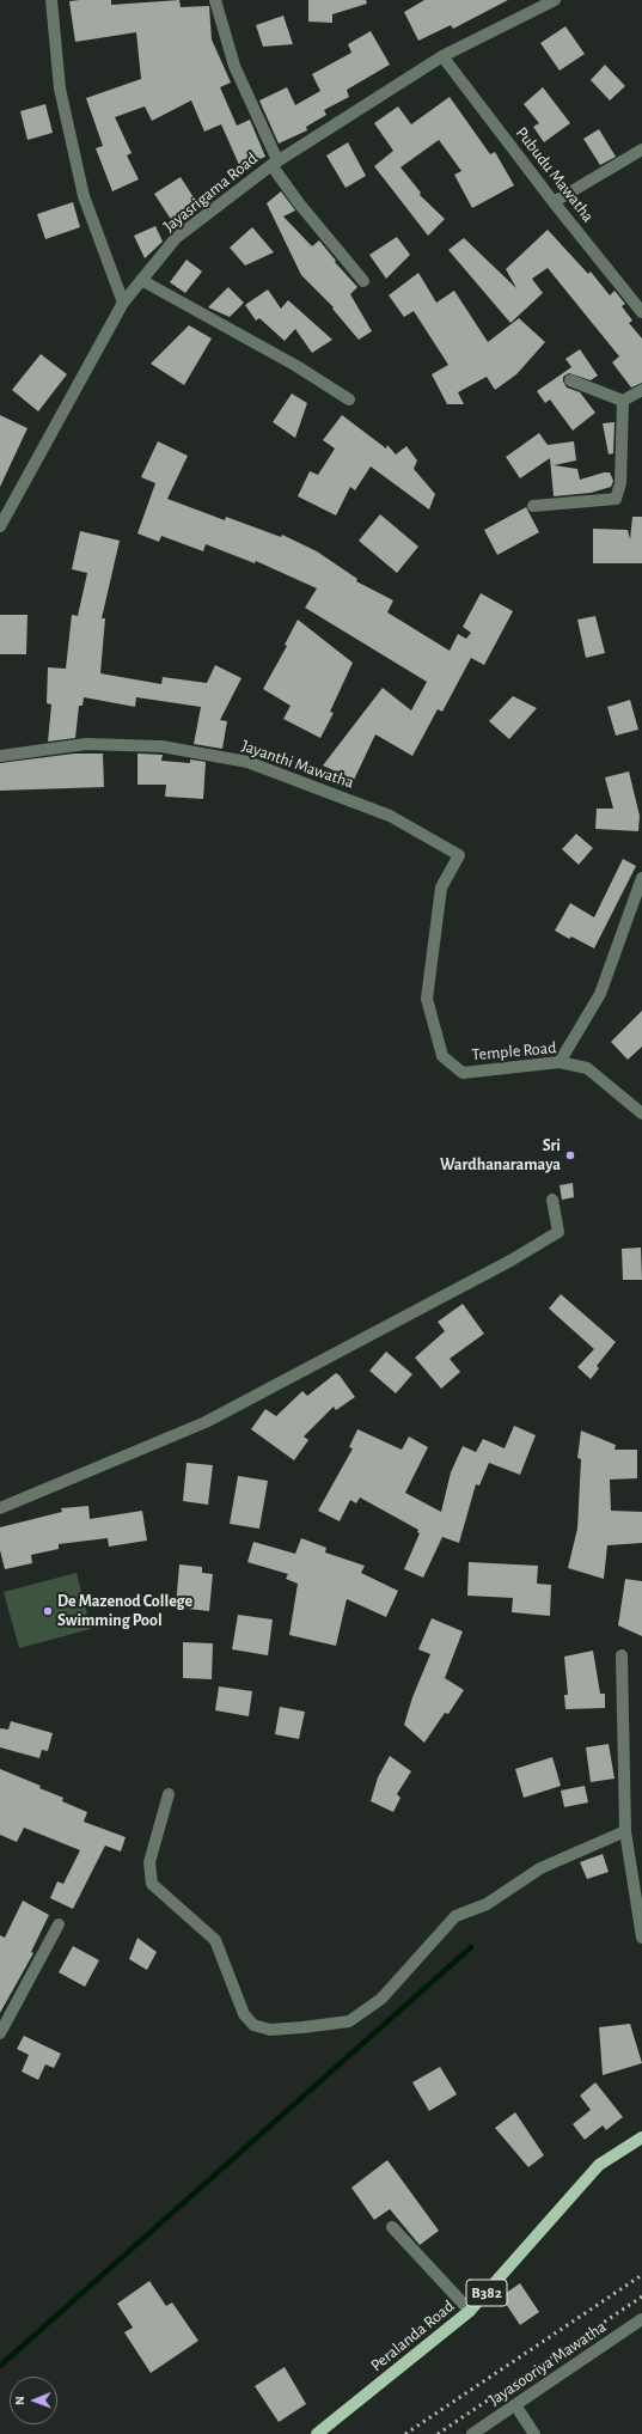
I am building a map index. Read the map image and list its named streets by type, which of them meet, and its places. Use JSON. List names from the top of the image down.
{
  "streets": {
    "main road": ["B382", "Peralanda Road"],
    "street": [
      "Pubudu Mawatha",
      "Jayasrigama Road",
      "Jayanthi Mawatha",
      "Temple Road",
      "Jayasooriya Mawatha"
    ]
  },
  "crossings": [
    ["Pubudu Mawatha", "Jayasrigama Road"],
    ["Jayanthi Mawatha", "Temple Road"]
  ],
  "places": ["Sri Wardhanaramaya", "De Mazenod College Swimming Pool"],
  "north": "left"
}
